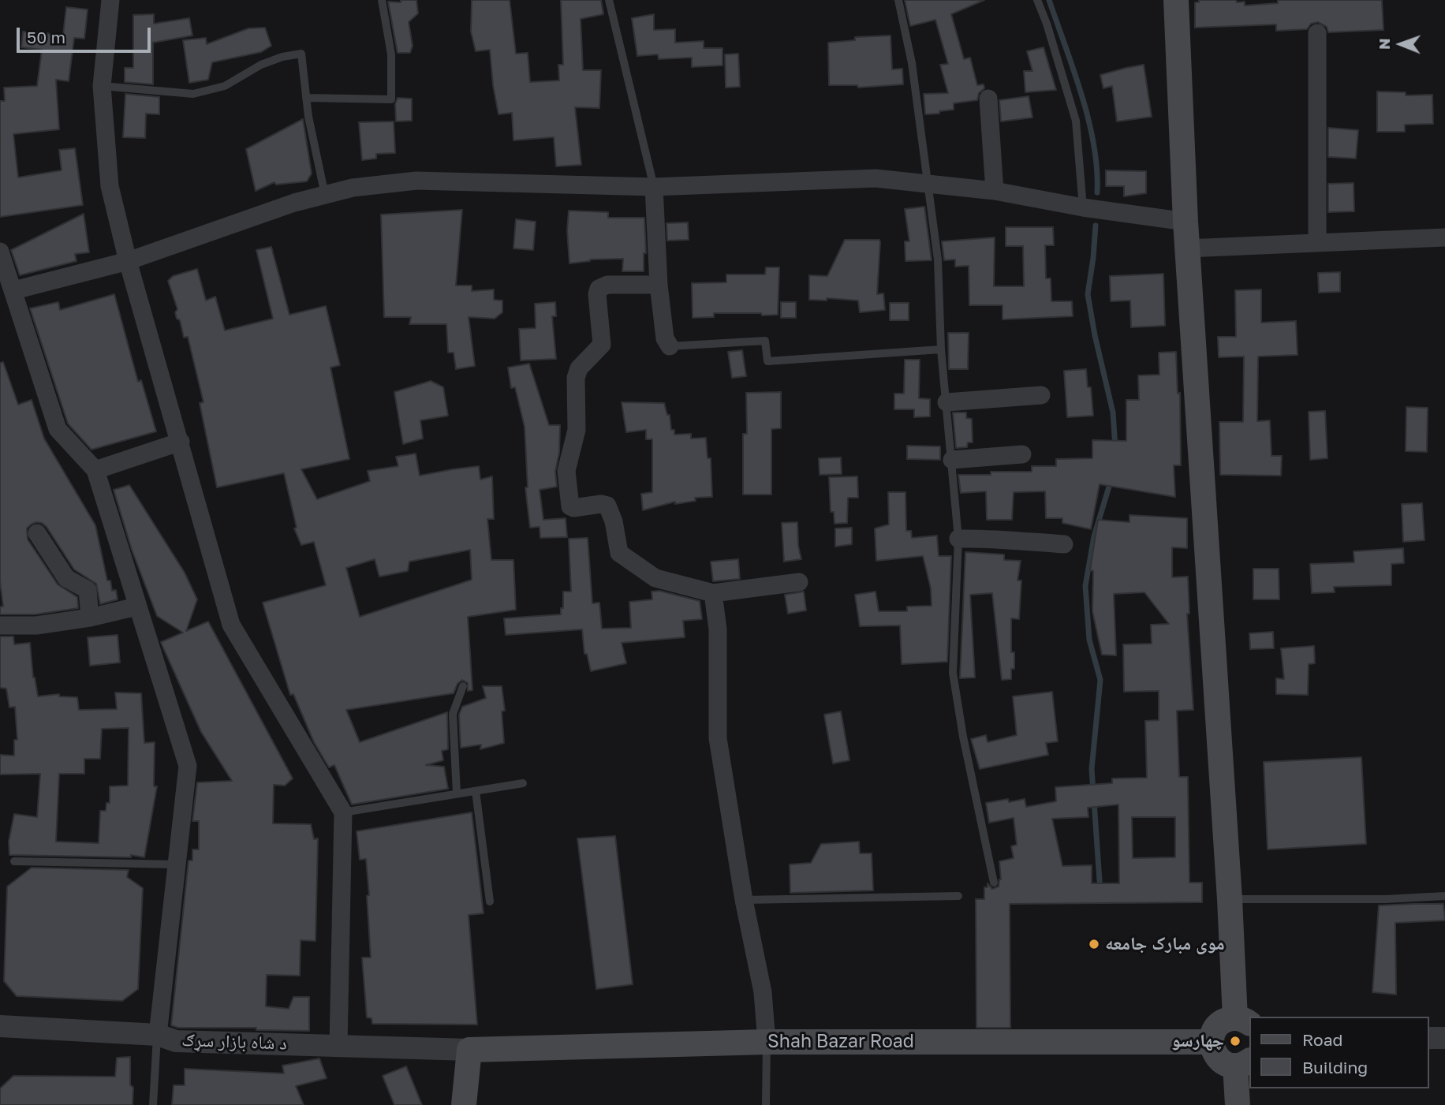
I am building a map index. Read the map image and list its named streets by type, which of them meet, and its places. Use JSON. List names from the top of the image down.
{
  "streets": {
    "main road": ["Shah Bazar Road"],
    "street": ["د شاه بازار سړګ"]
  },
  "crossings": [
    ["د شاه بازار سړګ", "Shah Bazar Road"]
  ],
  "places": ["موی مبارک جامعه", "چهارسو"],
  "legend": ["Road", "Building"],
  "scale_bar": "50 m",
  "north": "left"
}
